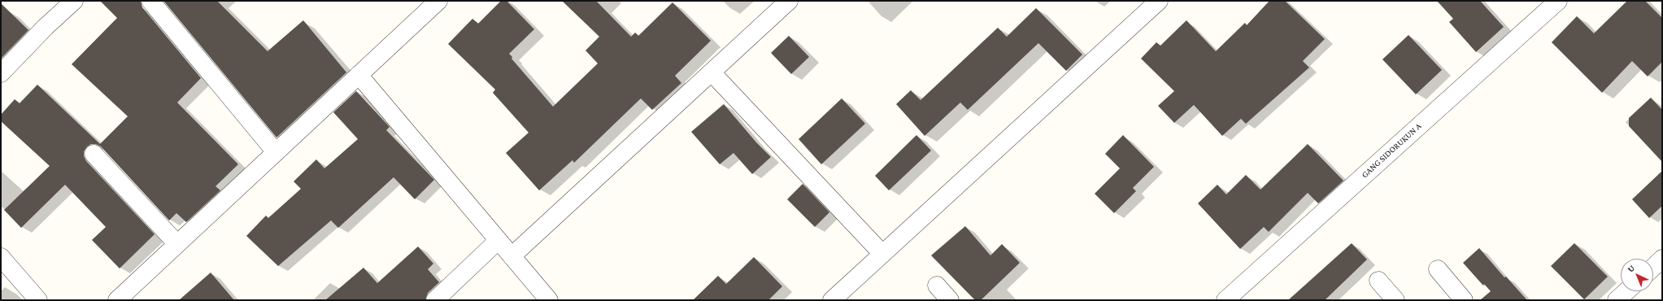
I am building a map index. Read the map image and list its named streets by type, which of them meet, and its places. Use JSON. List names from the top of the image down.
{
  "streets": {
    "street": ["GANG SIDORUKUN A"]
  },
  "north": "top left"
}
